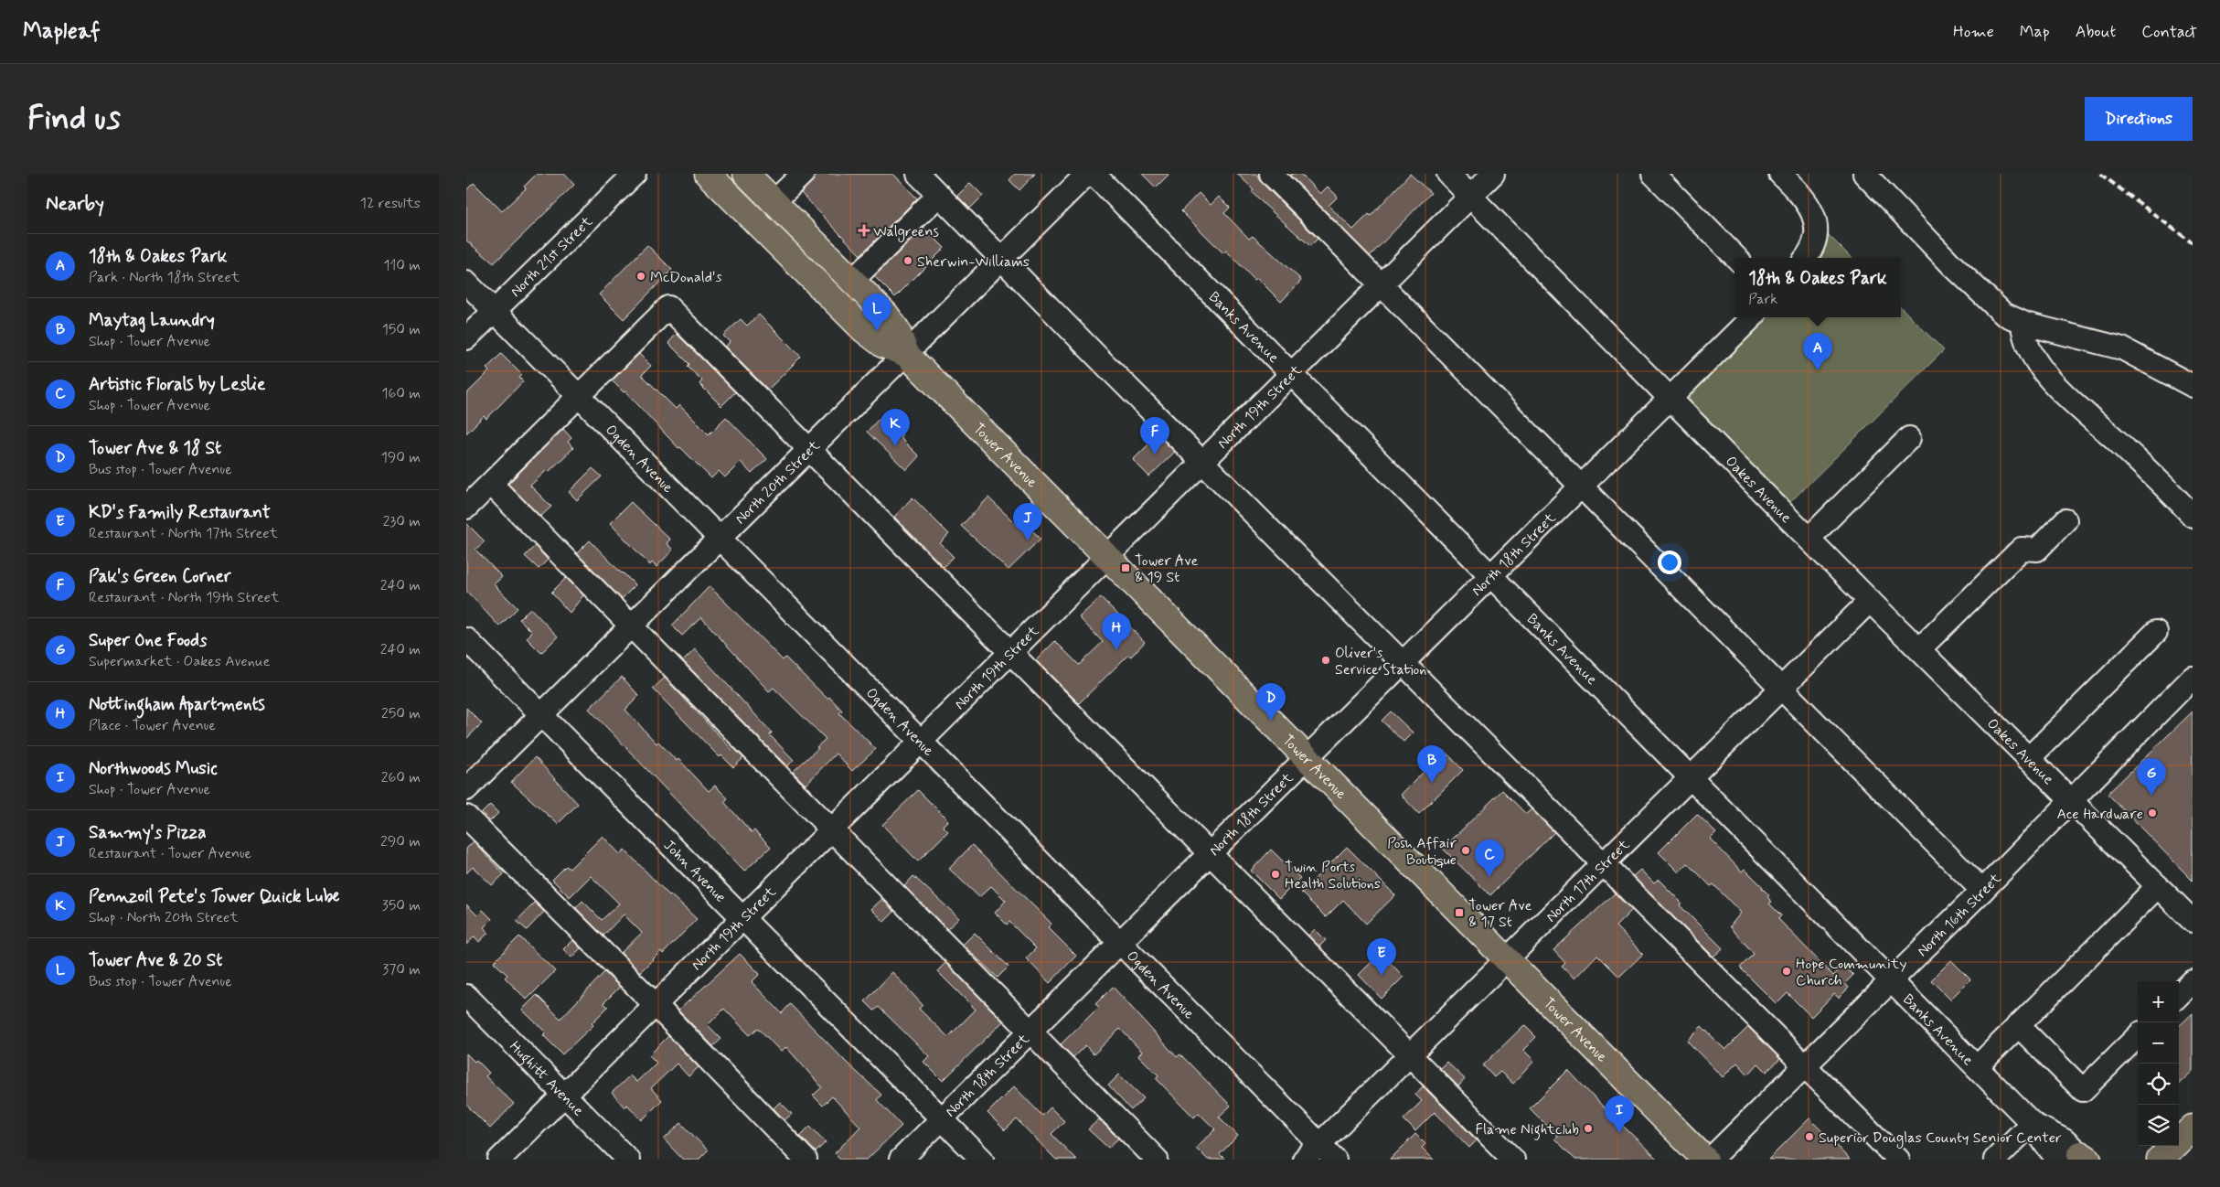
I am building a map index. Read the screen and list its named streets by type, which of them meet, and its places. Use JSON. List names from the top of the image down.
{
  "streets": {
    "main road": ["Tower Avenue"],
    "street": [
      "North 21st Street",
      "Banks Avenue",
      "North 19th Street",
      "Ogden Avenue",
      "North 20th Street",
      "Oakes Avenue",
      "North 18th Street",
      "John Avenue",
      "North 17th Street",
      "North 16th Street",
      "Hughitt Avenue"
    ]
  },
  "crossings": [
    ["North 21st Street", "Ogden Avenue"],
    ["Banks Avenue", "North 19th Street"],
    ["Banks Avenue", "North 18th Street"],
    ["Banks Avenue", "North 17th Street"],
    ["Banks Avenue", "North 16th Street"],
    ["North 19th Street", "Tower Avenue"],
    ["North 19th Street", "Ogden Avenue"],
    ["North 19th Street", "Oakes Avenue"],
    ["North 19th Street", "John Avenue"],
    ["North 19th Street", "Hughitt Avenue"],
    ["Tower Avenue", "North 20th Street"],
    ["Tower Avenue", "North 18th Street"],
    ["Tower Avenue", "North 17th Street"],
    ["Ogden Avenue", "North 20th Street"],
    ["Ogden Avenue", "North 18th Street"],
    ["Ogden Avenue", "North 17th Street"],
    ["North 20th Street", "John Avenue"],
    ["Oakes Avenue", "North 18th Street"],
    ["Oakes Avenue", "North 17th Street"],
    ["Oakes Avenue", "North 16th Street"],
    ["North 18th Street", "John Avenue"]
  ],
  "places": {
    "health": ["Walgreens"],
    "other": [
      "Sherwin-Williams",
      "McDonald's",
      "Oliver's Service Station",
      "Ace Hardware",
      "Posh Affair Boutique",
      "Twin Ports Health Solutions",
      "Hope Community Church",
      "Flame Nightclub",
      "Superior Douglas County Senior Center"
    ],
    "transit": ["Tower Ave & 19 St", "Tower Ave & 17 St"]
  },
  "page": {
    "header": "Mapleaf",
    "nav": [
      "Home",
      "Map",
      "About",
      "Contact"
    ],
    "buttons": "Directions",
    "title": "Find us",
    "heading": ["Nearby", "12 results"],
    "list": [
      {
        "mark": "A",
        "name": "18th & Oakes Park",
        "note": "Park · North 18th Street",
        "value": "110 m"
      },
      {
        "mark": "B",
        "name": "Maytag Laundry",
        "note": "Shop · Tower Avenue",
        "value": "150 m"
      },
      {
        "mark": "C",
        "name": "Artistic Florals by Leslie",
        "note": "Shop · Tower Avenue",
        "value": "160 m"
      },
      {
        "mark": "D",
        "name": "Tower Ave & 18 St",
        "note": "Bus stop · Tower Avenue",
        "value": "190 m"
      },
      {
        "mark": "E",
        "name": "KD's Family Restaurant",
        "note": "Restaurant · North 17th Street",
        "value": "230 m"
      },
      {
        "mark": "F",
        "name": "Pak's Green Corner",
        "note": "Restaurant · North 19th Street",
        "value": "240 m"
      },
      {
        "mark": "G",
        "name": "Super One Foods",
        "note": "Supermarket · Oakes Avenue",
        "value": "240 m"
      },
      {
        "mark": "H",
        "name": "Nottingham Apartments",
        "note": "Place · Tower Avenue",
        "value": "250 m"
      },
      {
        "mark": "I",
        "name": "Northwoods Music",
        "note": "Shop · Tower Avenue",
        "value": "260 m"
      },
      {
        "mark": "J",
        "name": "Sammy's Pizza",
        "note": "Restaurant · Tower Avenue",
        "value": "290 m"
      },
      {
        "mark": "K",
        "name": "Pennzoil Pete's Tower Quick Lube",
        "note": "Shop · North 20th Street",
        "value": "350 m"
      },
      {
        "mark": "L",
        "name": "Tower Ave & 20 St",
        "note": "Bus stop · Tower Avenue",
        "value": "370 m"
      }
    ],
    "popup": ["18th & Oakes Park", "Park"],
    "pins": [
      "L",
      "A",
      "K",
      "F",
      "J",
      "H",
      "D",
      "B",
      "G",
      "C",
      "E",
      "I"
    ],
    "map_buttons": ["+", "−"]
  }
}
